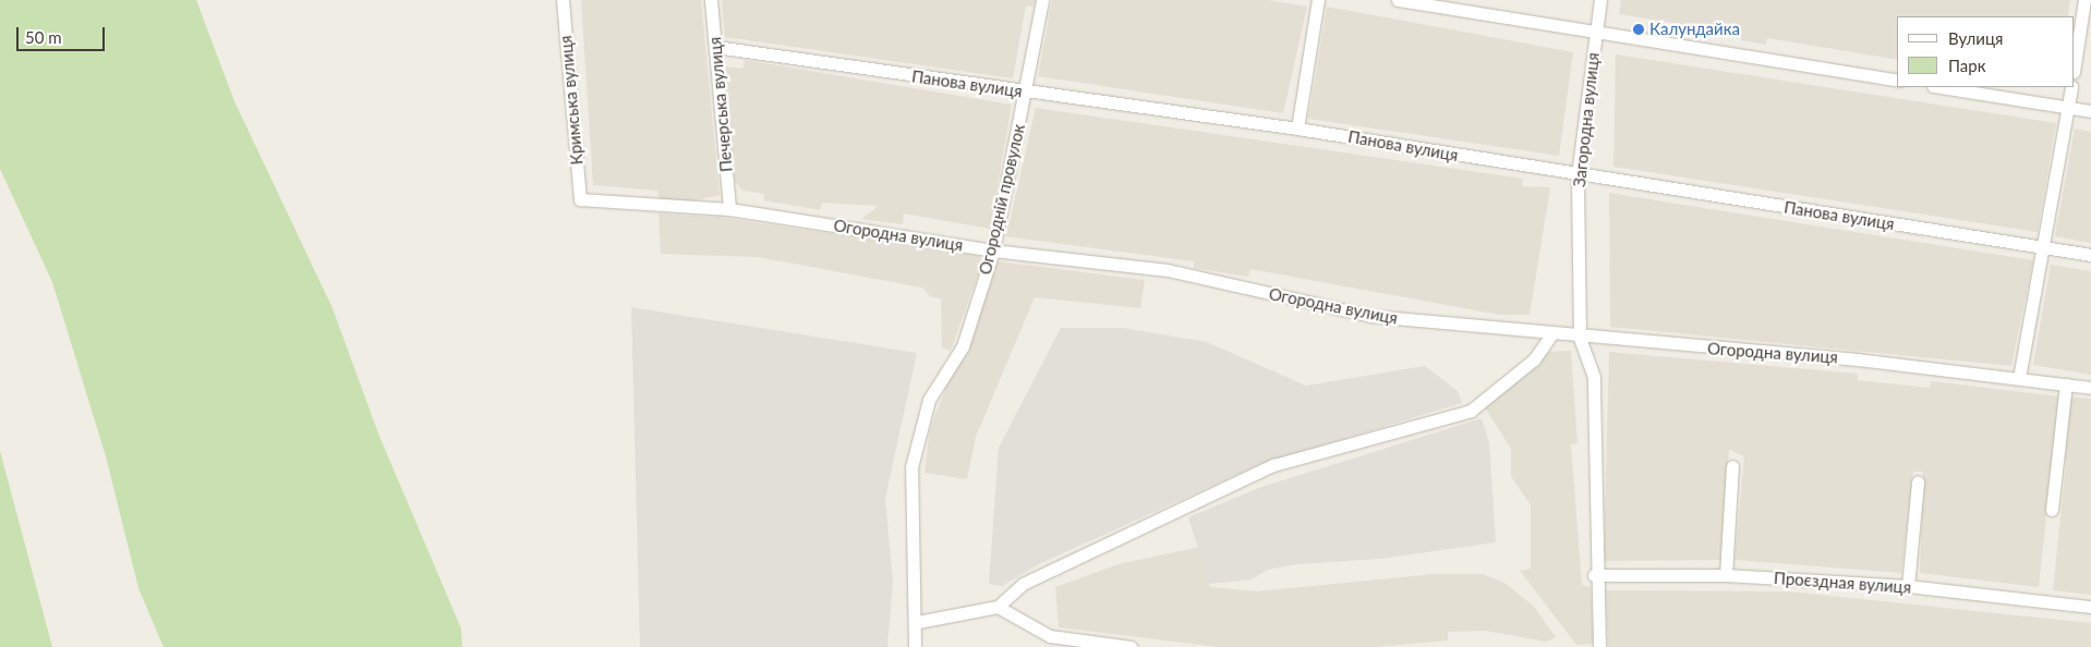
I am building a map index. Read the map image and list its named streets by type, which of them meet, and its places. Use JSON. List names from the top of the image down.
{
  "streets": {
    "street": [
      "Панова вулиця",
      "Кримська вулиця",
      "Печерська вулиця",
      "Загородна вулиця",
      "Огородній провулок",
      "Огородна вулиця",
      "Проєздная вулиця"
    ]
  },
  "crossings": [
    ["Панова вулиця", "Печерська вулиця"],
    ["Панова вулиця", "Загородна вулиця"],
    ["Панова вулиця", "Огородній провулок"],
    ["Кримська вулиця", "Огородна вулиця"],
    ["Печерська вулиця", "Огородна вулиця"],
    ["Загородна вулиця", "Огородна вулиця"],
    ["Загородна вулиця", "Проєздная вулиця"],
    ["Огородній провулок", "Огородна вулиця"]
  ],
  "places": ["Калундайка"],
  "legend": ["Вулиця", "Парк"],
  "scale_bar": "50 m"
}
